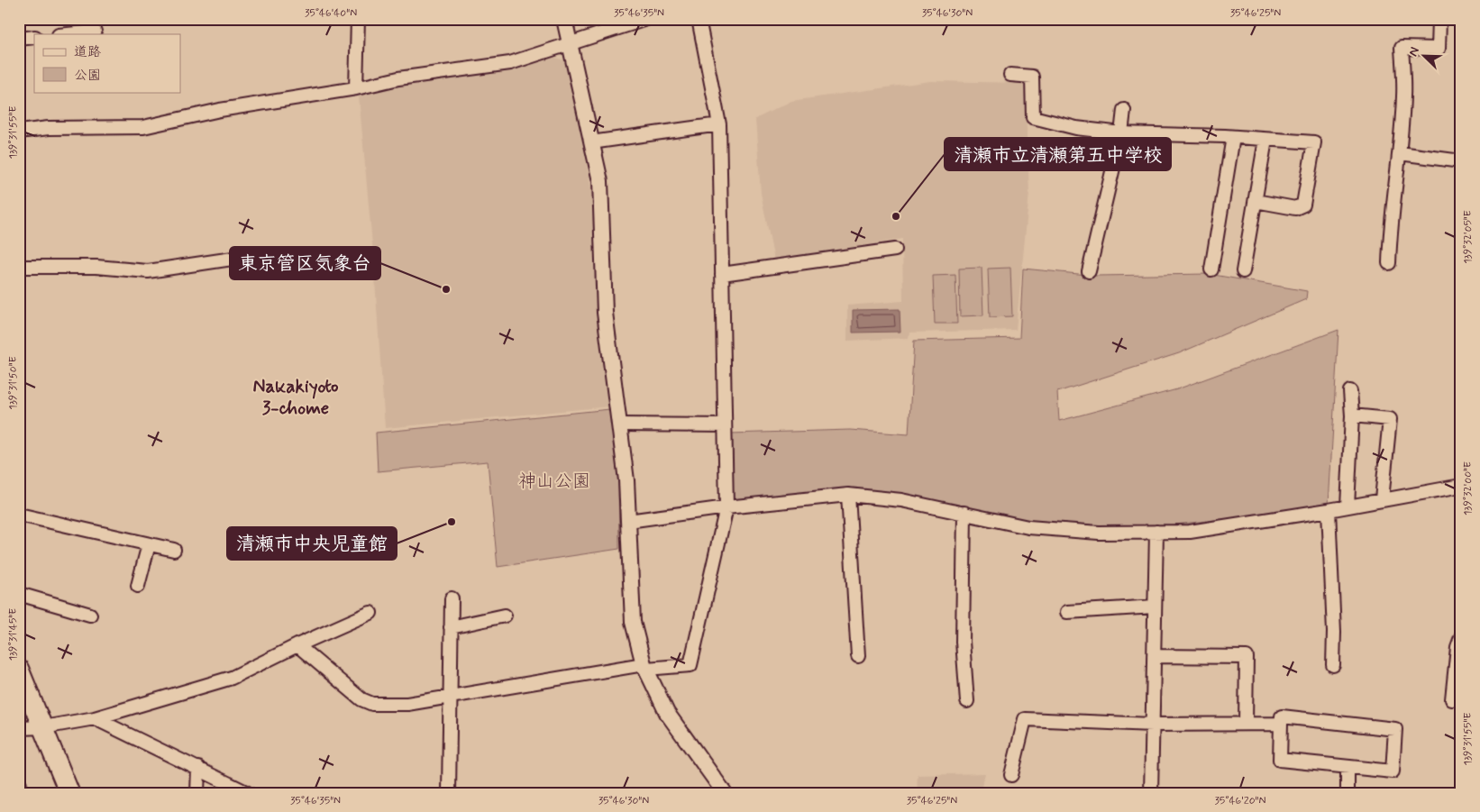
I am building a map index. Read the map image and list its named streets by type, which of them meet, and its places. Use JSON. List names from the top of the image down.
{
  "districts": ["Nakakiyoto 3-chome"],
  "parks": ["神山公園"],
  "places": ["清瀬市立清瀬第五中学校", "東京管区気象台", "清瀬市中央児童館"],
  "legend": ["道路", "公園"],
  "north": "top left",
  "coordinates": [
    "35°46'40\"N",
    "35°46'35\"N",
    "35°46'30\"N",
    "35°46'25\"N",
    "139°31'55\"E",
    "139°32'05\"E",
    "139°31'50\"E",
    "139°32'00\"E",
    "139°31'45\"E",
    "35°46'20\"N"
  ]
}
